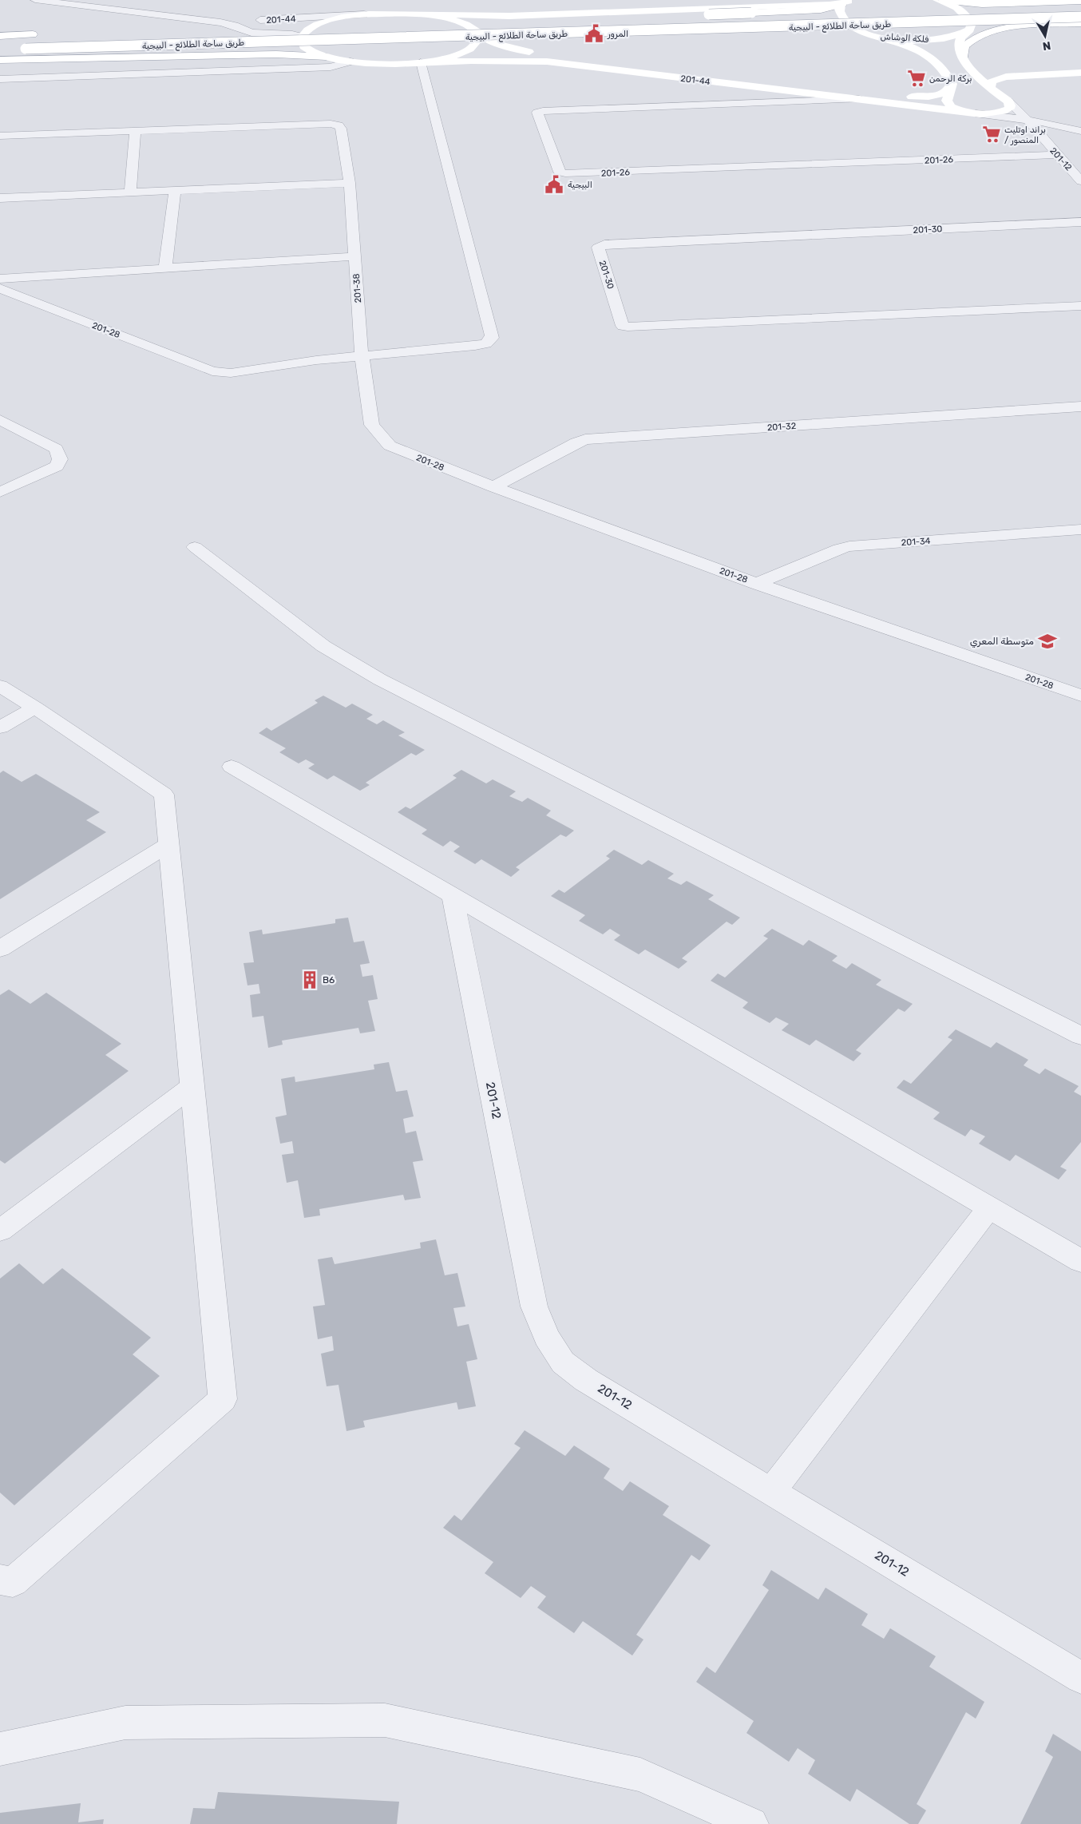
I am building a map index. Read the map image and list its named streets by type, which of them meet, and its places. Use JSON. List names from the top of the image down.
{
  "streets": {
    "main road": [
      "201-44",
      "طريق ساحة الطلائع - البيجية",
      "فلكة الوشاش",
      "201-12"
    ],
    "street": [
      "201-26",
      "201-30",
      "201-38",
      "201-28",
      "201-32",
      "201-34"
    ]
  },
  "crossings": [
    ["201-44", "201-26"],
    ["201-44", "201-28"],
    ["فلكة الوشاش", "201-12"],
    ["201-12", "201-26"],
    ["201-38", "201-28"],
    ["201-28", "201-32"],
    ["201-28", "201-34"]
  ],
  "places": {
    "public building": ["المرور", "البيجية"],
    "supermarket": ["بركة الرحمن", "براند اوتليت / المنصور"],
    "school or university": ["متوسطة المعري"],
    "building": ["B6"]
  },
  "north": "bottom"
}
